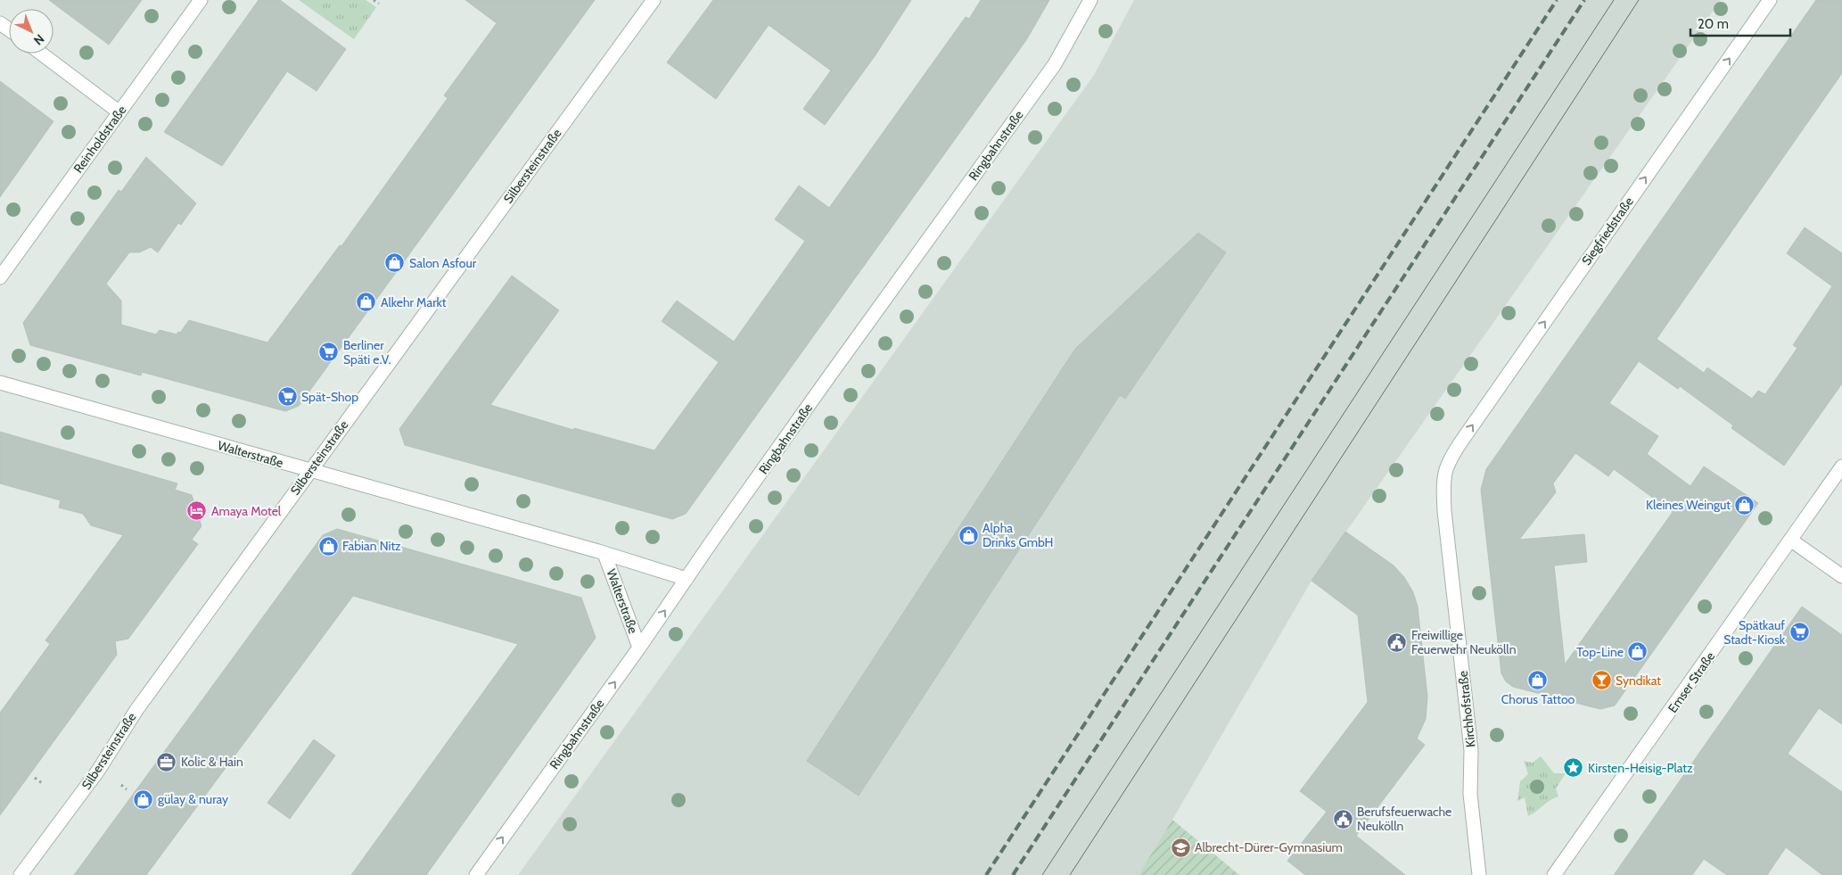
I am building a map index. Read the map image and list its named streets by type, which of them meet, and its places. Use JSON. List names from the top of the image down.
{
  "streets": {
    "street": [
      "Reinholdstraße",
      "Ringbahnstraße",
      "Silbersteinstraße",
      "Siegfriedstraße",
      "Walterstraße",
      "Emser Straße",
      "Kirchhofstraße"
    ]
  },
  "crossings": [
    ["Ringbahnstraße", "Walterstraße"],
    ["Silbersteinstraße", "Walterstraße"],
    ["Siegfriedstraße", "Kirchhofstraße"]
  ],
  "one_way": ["Siegfriedstraße"],
  "places": {
    "shop": [
      "Salon Asfour",
      "Alkehr Markt",
      "Kleines Weingut",
      "Alpha Drinks GmbH",
      "Fabian Nitz",
      "Top-Line",
      "Chorus Tattoo",
      "gülay & nuray"
    ],
    "supermarket": ["Berliner Späti e.V.", "Spät-Shop", "Spätkauf Stadt-Kiosk"],
    "hotel": ["Amaya Motel"],
    "public building": ["Freiwillige Feuerwehr Neukölln", "Berufsfeuerwache Neukölln"],
    "bar": ["Syndikat"],
    "office": ["Kolic & Hain"],
    "place": ["Kirsten-Heisig-Platz"],
    "school or university": ["Albrecht-Dürer-Gymnasium"]
  },
  "scale_bar": "20 m",
  "north": "bottom right"
}
